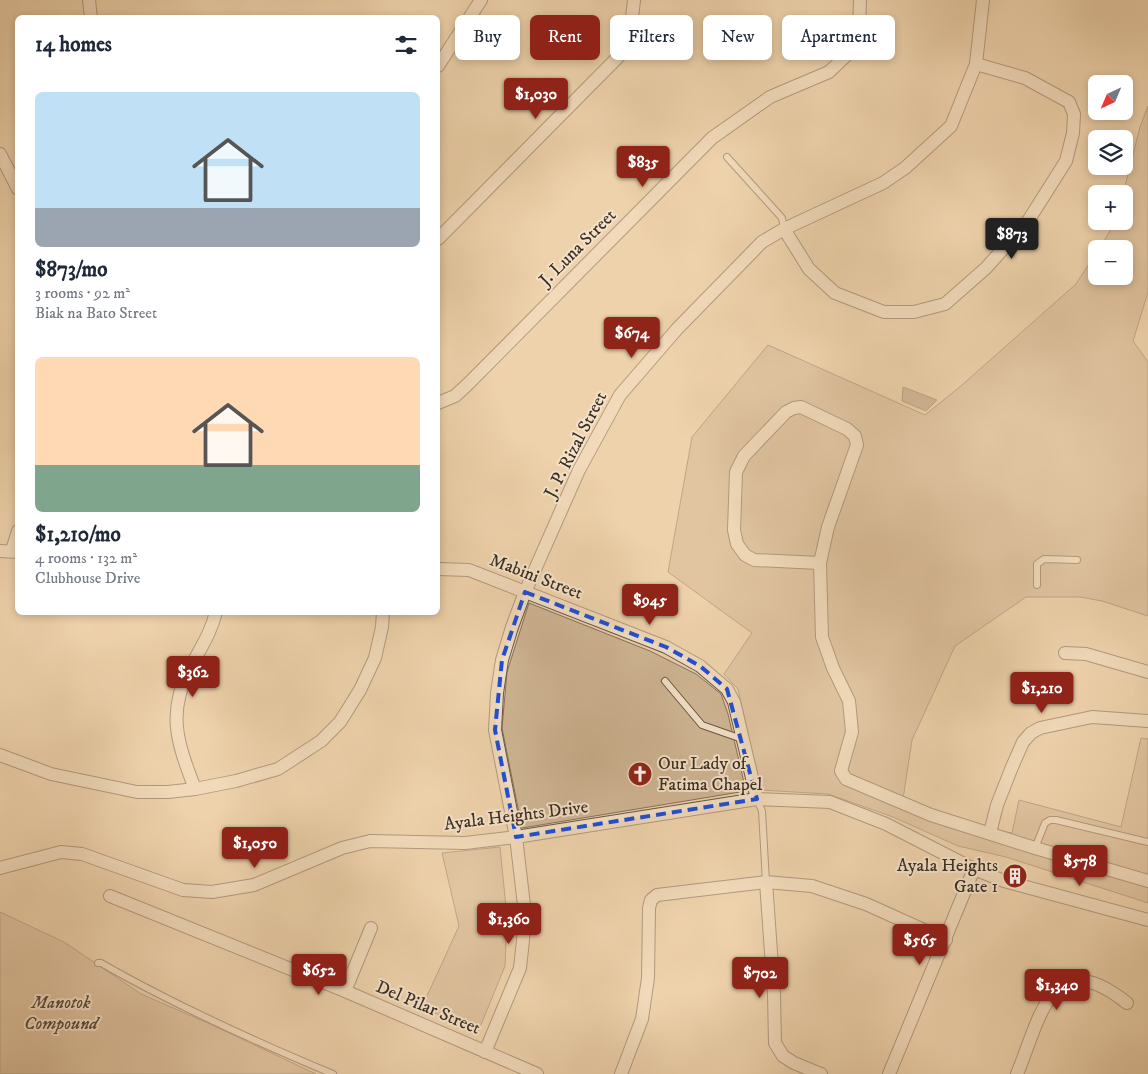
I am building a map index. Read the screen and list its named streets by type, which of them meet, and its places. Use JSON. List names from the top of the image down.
{
  "streets": {
    "street": [
      "J. Luna Street",
      "J. P. Rizal Street",
      "Mabini Street",
      "Ayala Heights Drive",
      "Del Pilar Street"
    ]
  },
  "crossings": [
    ["J. P. Rizal Street", "Mabini Street"],
    ["J. P. Rizal Street", "Ayala Heights Drive"],
    ["J. P. Rizal Street", "Del Pilar Street"],
    ["Mabini Street", "Ayala Heights Drive"]
  ],
  "parks": ["Manotok Compound"],
  "places": {
    "church": ["Our Lady of Fatima Chapel"],
    "building": ["Ayala Heights Gate 1"]
  },
  "north": "bottom left",
  "page": {
    "chip": [
      "Buy",
      "Rent",
      "Filters",
      "New",
      "Apartment"
    ],
    "heading": "14 homes",
    "map_buttons": ["+", "−"],
    "list": [
      {
        "name": "$873/mo",
        "note": "3 rooms · 92 m² · Biak na Bato Street"
      },
      {
        "name": "$1,210/mo",
        "note": "4 rooms · 132 m² · Clubhouse Drive"
      }
    ],
    "price": [
      "$1,030",
      "$835",
      "$873",
      "$674",
      "$945",
      "$362",
      "$1,210",
      "$1,050",
      "$578",
      "$1,360",
      "$565",
      "$652",
      "$702",
      "$1,340"
    ]
  }
}
